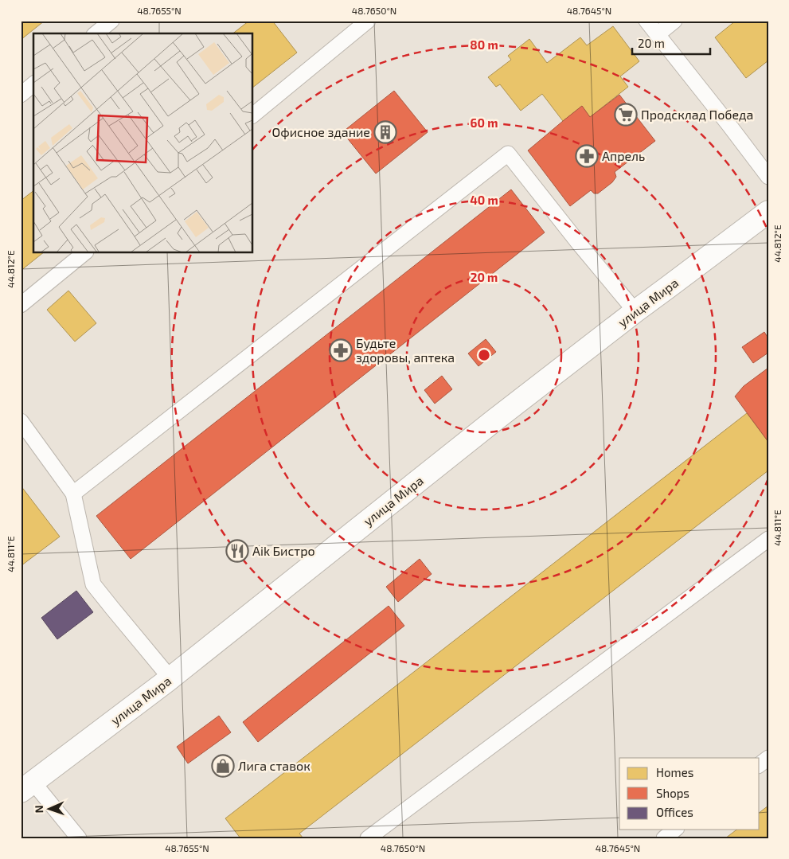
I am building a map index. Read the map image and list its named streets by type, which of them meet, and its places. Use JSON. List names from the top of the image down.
{
  "streets": {
    "street": ["улица Мира"]
  },
  "places": {
    "supermarket": ["Продсклад Победа"],
    "building": ["Офисное здание"],
    "pharmacy": ["Апрель", "Будьте здоровы, аптека"],
    "restaurant": ["Aik Бистро"],
    "shop": ["Лига ставок"]
  },
  "legend": ["Homes", "Shops", "Offices"],
  "scale_bar": "20 m",
  "north": "left",
  "coordinates": [
    "48.7655°N",
    "48.7650°N",
    "48.7645°N",
    "44.812°E",
    "44.811°E"
  ],
  "rings": [
    "80 m",
    "60 m",
    "40 m",
    "20 m"
  ]
}
